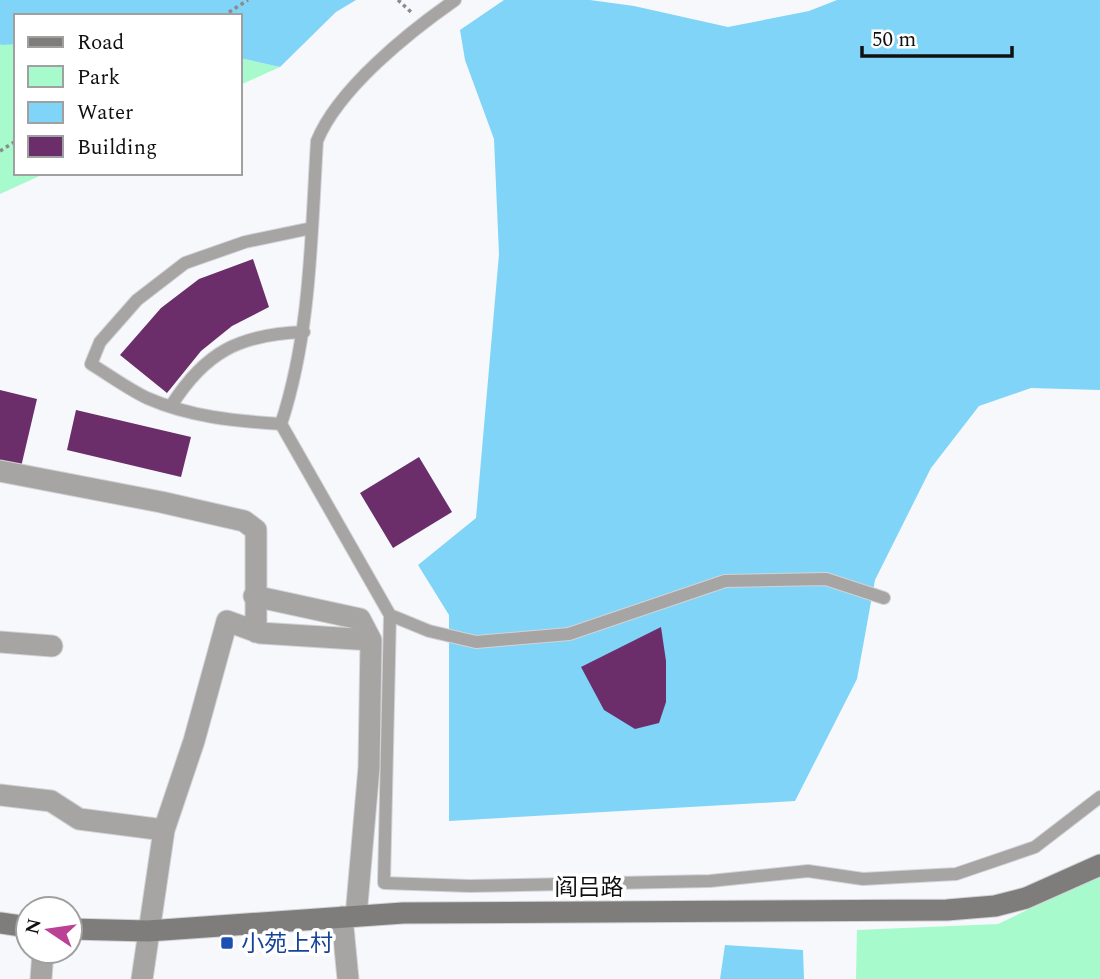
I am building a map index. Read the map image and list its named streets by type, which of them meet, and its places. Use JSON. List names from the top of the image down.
{
  "streets": {
    "main road": ["阎吕路"]
  },
  "places": {
    "transit": ["小苑上村"]
  },
  "legend": [
    "Road",
    "Park",
    "Water",
    "Building"
  ],
  "scale_bar": "50 m",
  "north": "left"
}
